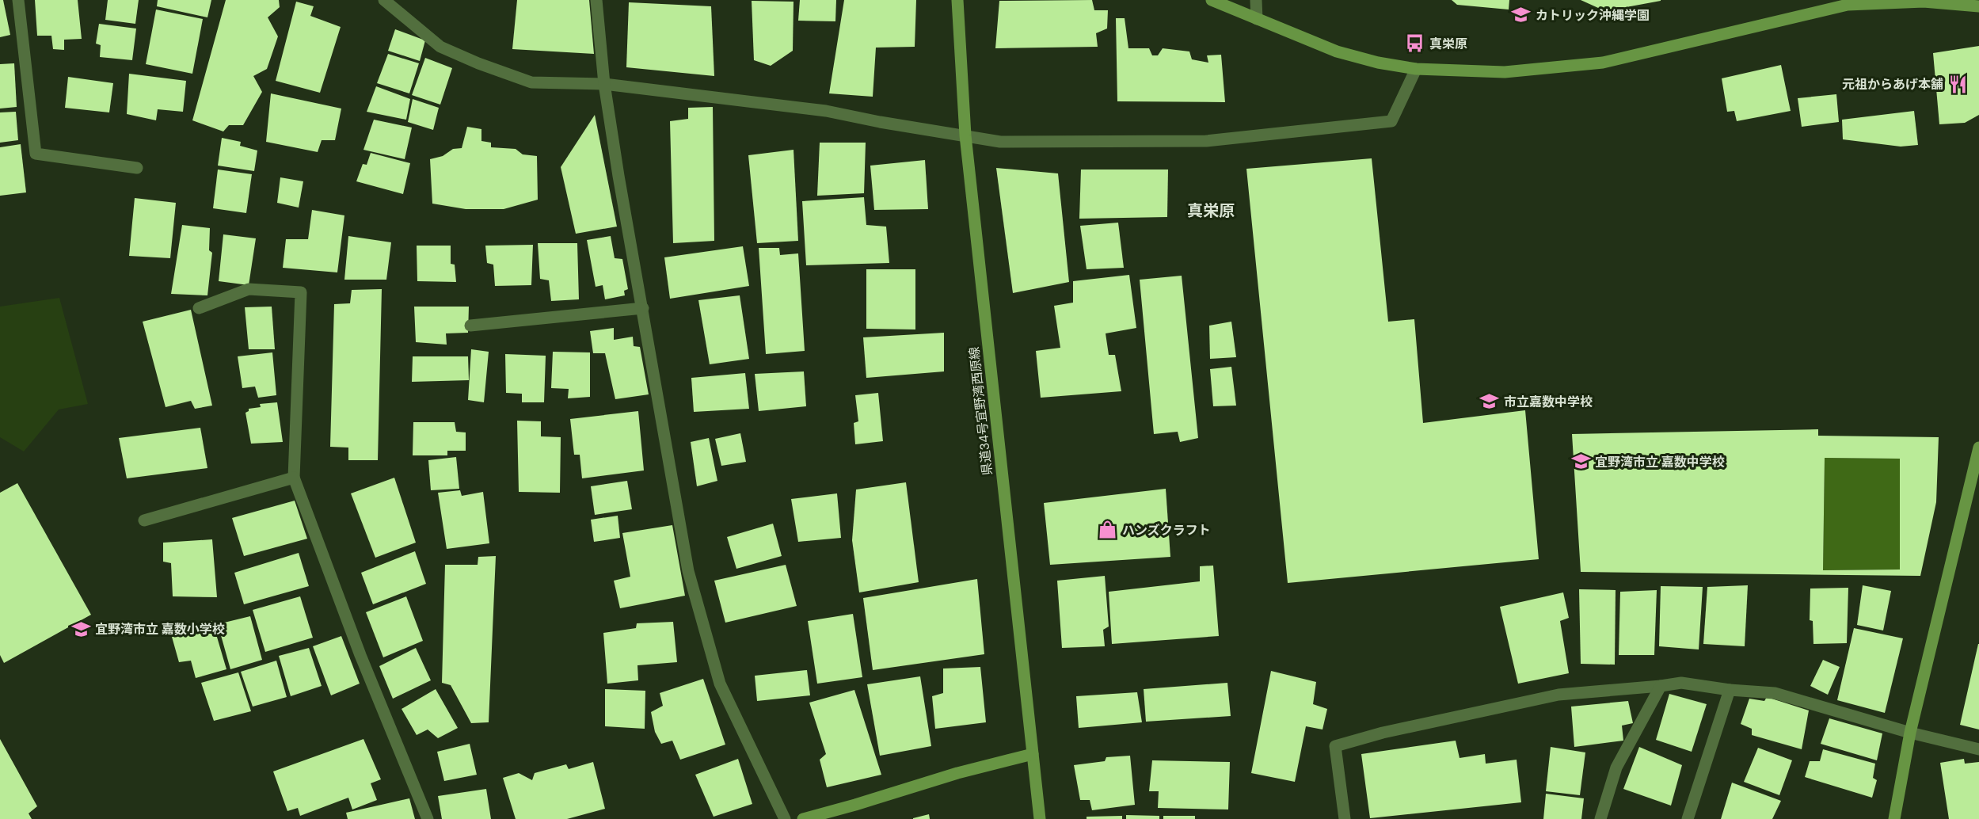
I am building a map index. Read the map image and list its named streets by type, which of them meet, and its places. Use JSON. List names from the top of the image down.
{
  "streets": {
    "street": ["県道34号宜野湾西原線"]
  },
  "districts": ["真栄原"],
  "places": {
    "school or university": [
      "カトリック沖縄学園",
      "市立嘉数中学校",
      "宜野湾市立 嘉数中学校",
      "宜野湾市立 嘉数小学校"
    ],
    "bus stop": ["真栄原"],
    "restaurant": ["元祖からあげ本舗"],
    "shop": ["ハンズクラフト"]
  }
}
